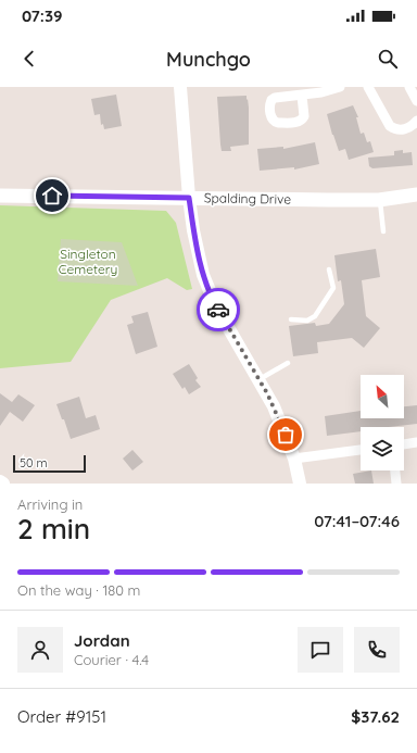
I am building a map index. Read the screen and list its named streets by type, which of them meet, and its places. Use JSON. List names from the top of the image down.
{
  "streets": {
    "main road": ["Spalding Drive"]
  },
  "parks": ["Singleton Cemetery"],
  "scale_bar": "50 m",
  "north": "top left",
  "page": {
    "status": "07:39",
    "header": "Munchgo",
    "scale": "50 m",
    "heading": ["2 min", "Arriving in", "07:41–07:46"],
    "panel": [
      "Jordan",
      "Courier · 4.4",
      "Order #9151",
      "$37.62"
    ],
    "bar": "On the way · 180 m"
  }
}
